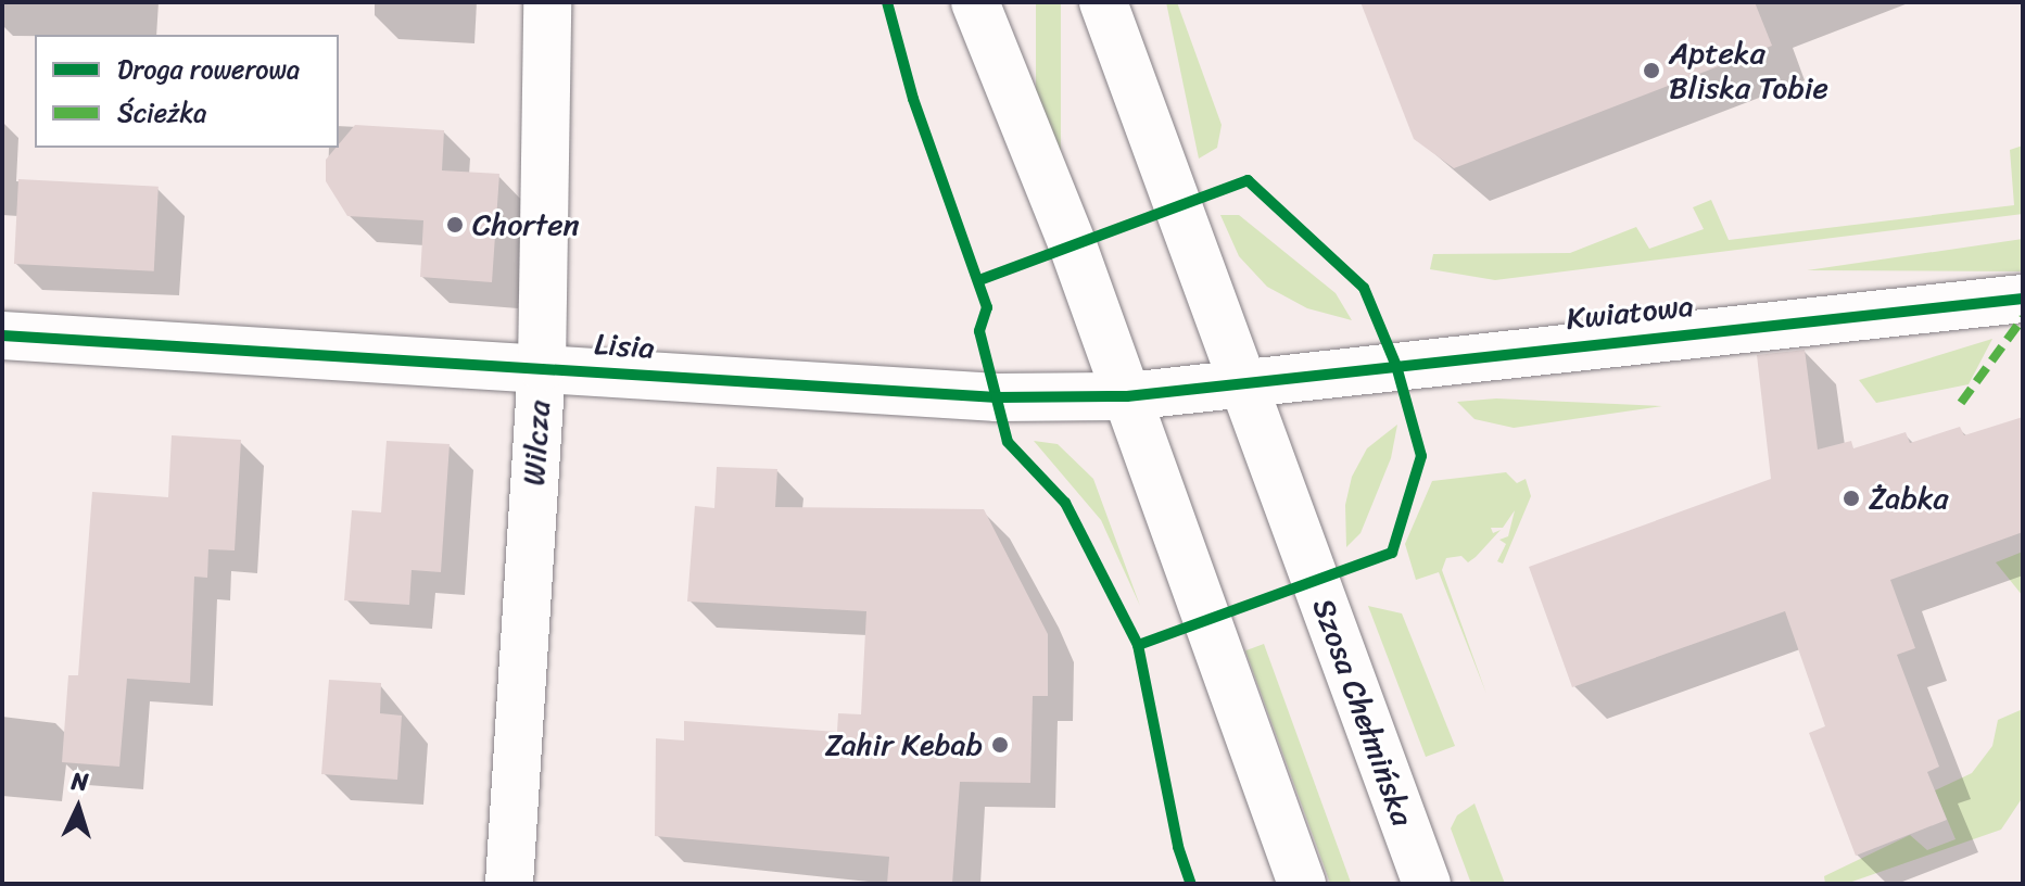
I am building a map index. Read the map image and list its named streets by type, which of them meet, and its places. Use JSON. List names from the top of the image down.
{
  "streets": {
    "street": [
      "Kwiatowa",
      "Lisia",
      "Wilcza",
      "Szosa Chełmińska"
    ]
  },
  "crossings": [
    ["Kwiatowa", "Lisia"],
    ["Kwiatowa", "Szosa Chełmińska"],
    ["Lisia", "Wilcza"],
    ["Lisia", "Szosa Chełmińska"]
  ],
  "places": [
    "Apteka Bliska Tobie",
    "Chorten",
    "Żabka",
    "Zahir Kebab"
  ],
  "legend": ["Droga rowerowa", "Ścieżka"],
  "north": "top"
}
